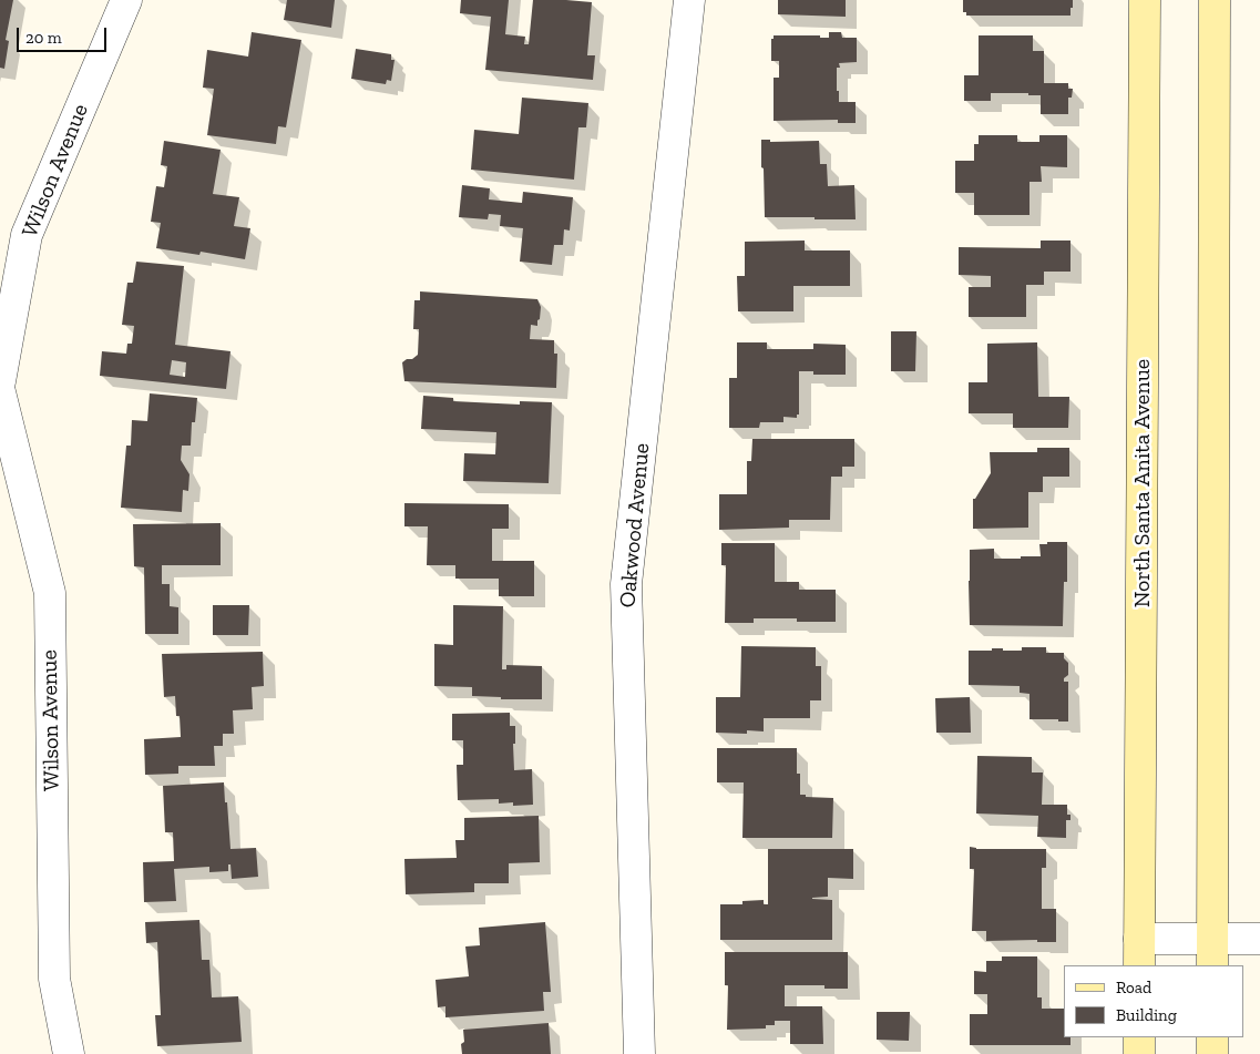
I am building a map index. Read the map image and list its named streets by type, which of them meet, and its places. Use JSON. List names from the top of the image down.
{
  "streets": {
    "street": ["Wilson Avenue", "North Santa Anita Avenue", "Oakwood Avenue"]
  },
  "legend": ["Road", "Building"],
  "scale_bar": "20 m"
}
